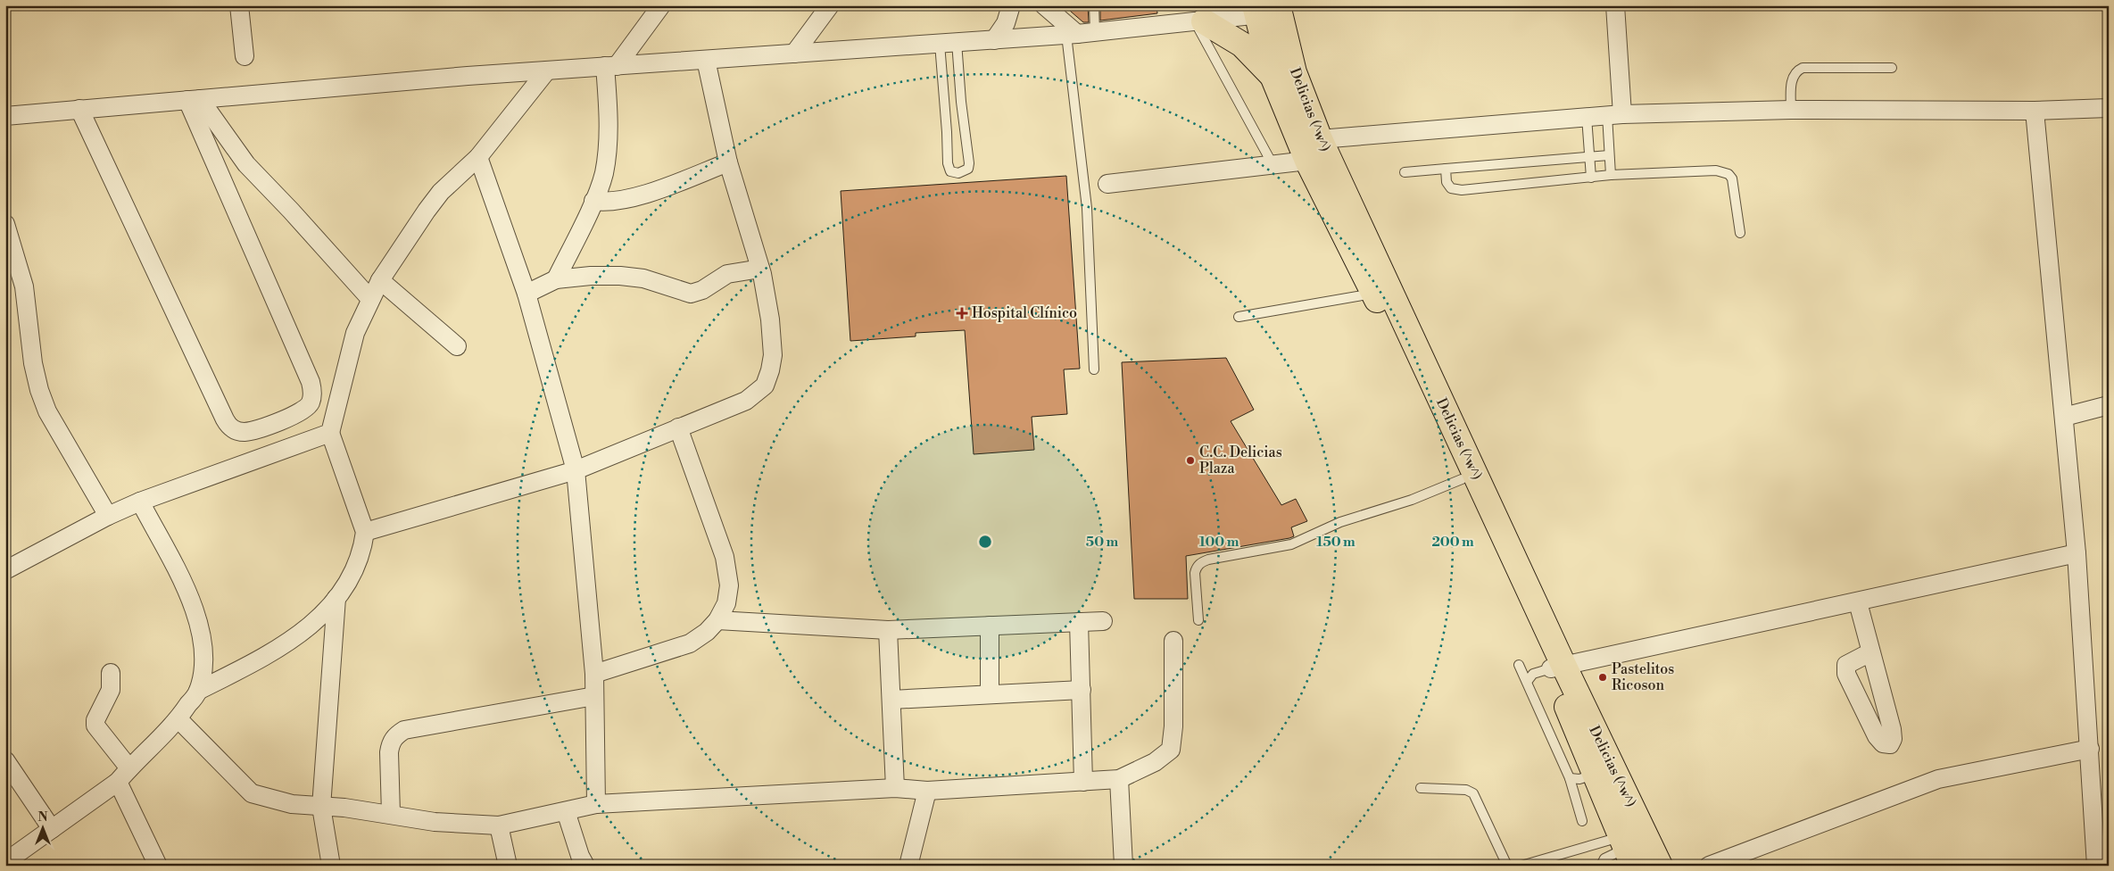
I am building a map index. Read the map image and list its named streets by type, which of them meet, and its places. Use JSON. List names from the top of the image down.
{
  "streets": {
    "main road": ["Delicias (^w^)"]
  },
  "places": {
    "health": ["Hospital Clínico"],
    "other": ["C.C. Delicias Plaza", "Pastelitos Ricoson"]
  },
  "north": "top",
  "rings": [
    "50 m",
    "100 m",
    "150 m",
    "200 m"
  ]
}
